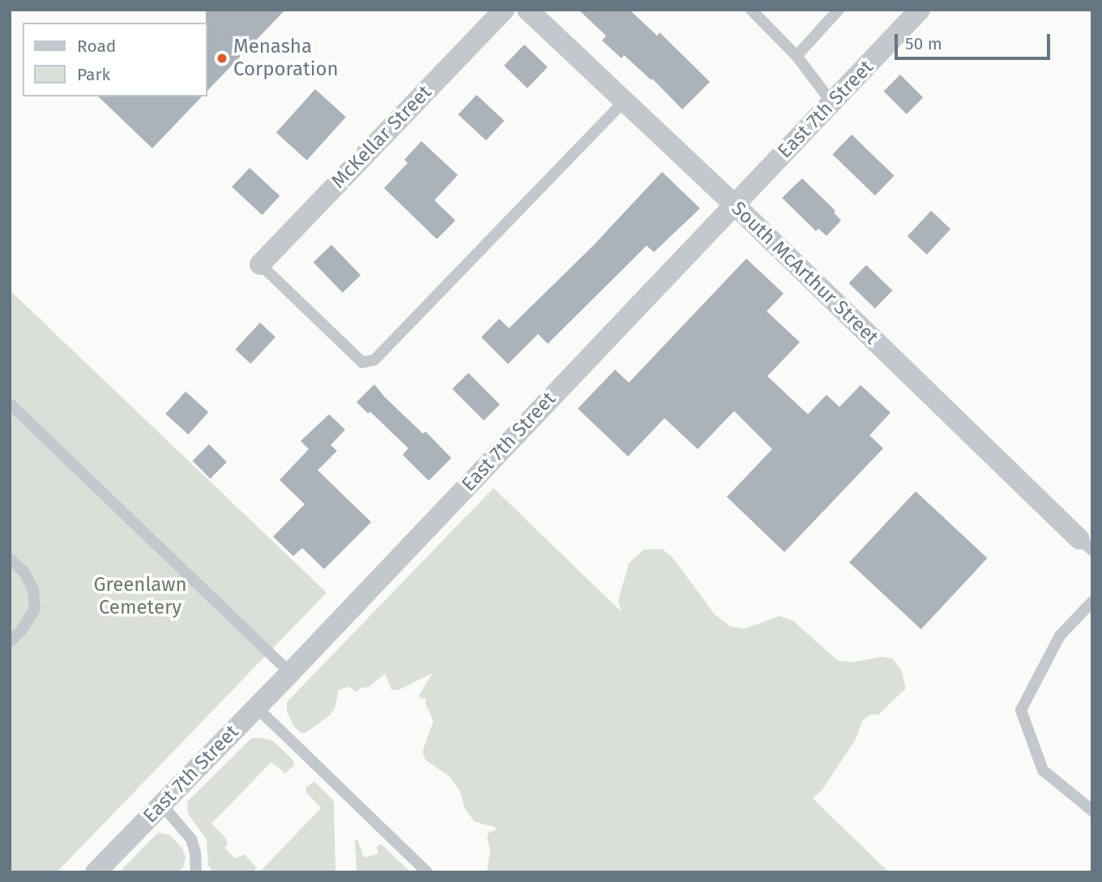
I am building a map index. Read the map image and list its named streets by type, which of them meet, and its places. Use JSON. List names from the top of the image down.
{
  "streets": {
    "street": ["East 7th Street", "McKellar Street", "South McArthur Street"]
  },
  "crossings": [
    ["East 7th Street", "South McArthur Street"]
  ],
  "parks": ["Greenlawn Cemetery"],
  "places": ["Menasha Corporation"],
  "legend": ["Road", "Park"],
  "scale_bar": "50 m"
}
